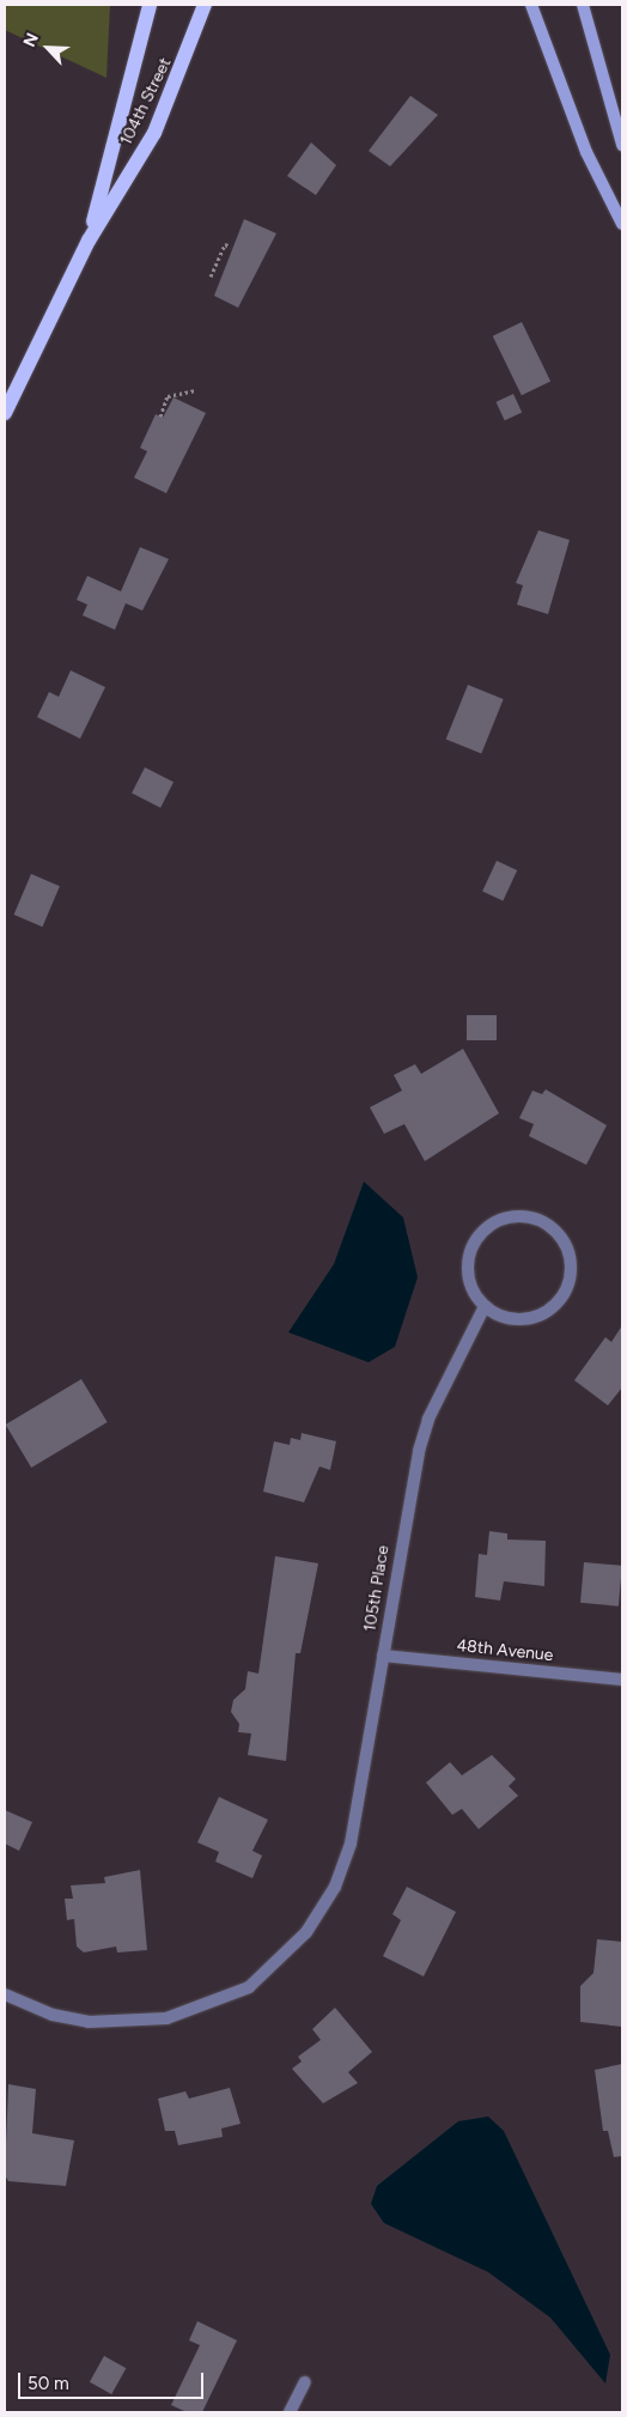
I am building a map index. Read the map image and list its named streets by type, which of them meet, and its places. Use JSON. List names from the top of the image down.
{
  "streets": {
    "main road": ["104th Street"],
    "street": ["105th Place", "48th Avenue"]
  },
  "crossings": [
    ["105th Place", "48th Avenue"]
  ],
  "scale_bar": "50 m",
  "north": "top left"
}
